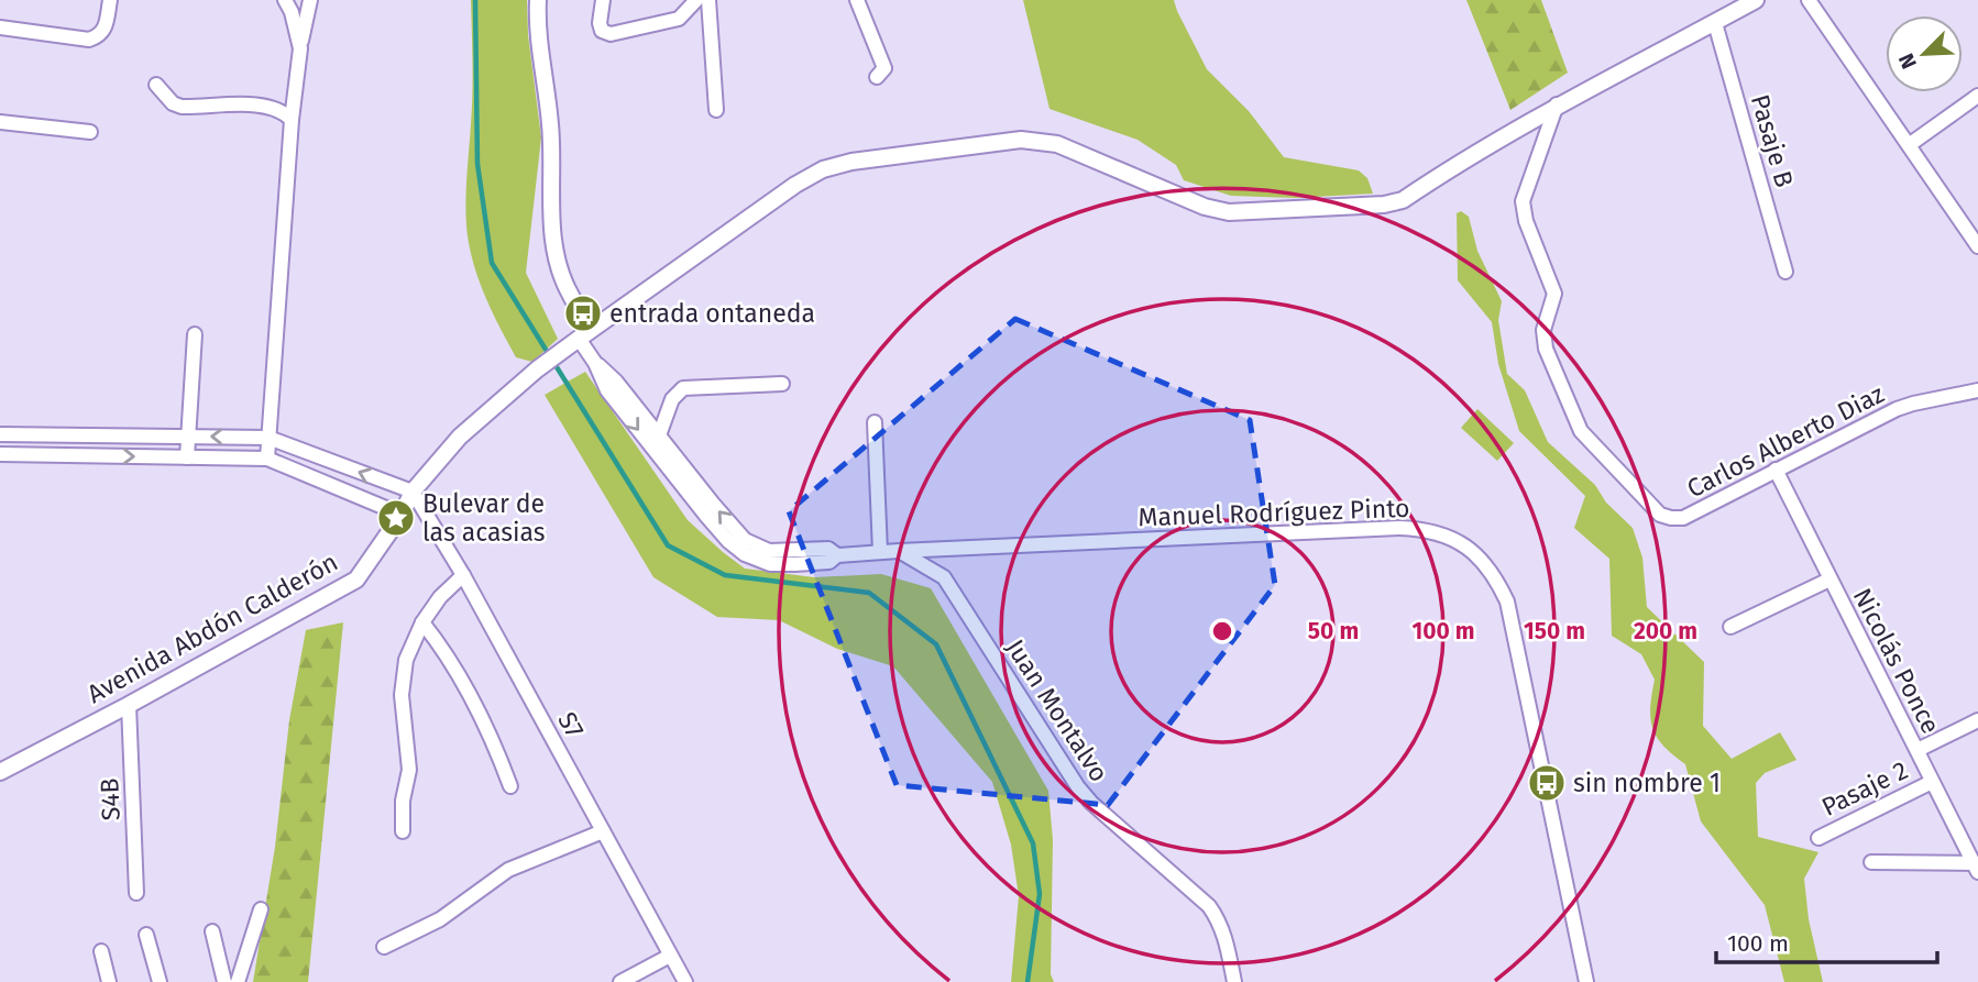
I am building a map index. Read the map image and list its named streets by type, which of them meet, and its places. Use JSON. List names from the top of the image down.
{
  "streets": {
    "street": [
      "Pasaje B",
      "Carlos Alberto Diaz",
      "Manuel Rodríguez Pinto",
      "Avenida Abdón Calderón",
      "Nicolás Ponce",
      "Juan Montalvo",
      "S7",
      "Pasaje 2",
      "S4B"
    ]
  },
  "crossings": [
    ["Pasaje B", "Avenida Abdón Calderón"],
    ["Carlos Alberto Diaz", "Avenida Abdón Calderón"],
    ["Carlos Alberto Diaz", "Nicolás Ponce"],
    ["Manuel Rodríguez Pinto", "Juan Montalvo"],
    ["Avenida Abdón Calderón", "S7"],
    ["Avenida Abdón Calderón", "S4B"],
    ["Nicolás Ponce", "Pasaje 2"]
  ],
  "places": {
    "bus stop": ["entrada ontaneda", "sin nombre 1"],
    "place": ["Bulevar de las acasias"]
  },
  "scale_bar": "100 m",
  "north": "bottom left",
  "rings": [
    "50 m",
    "100 m",
    "150 m",
    "200 m"
  ]
}
